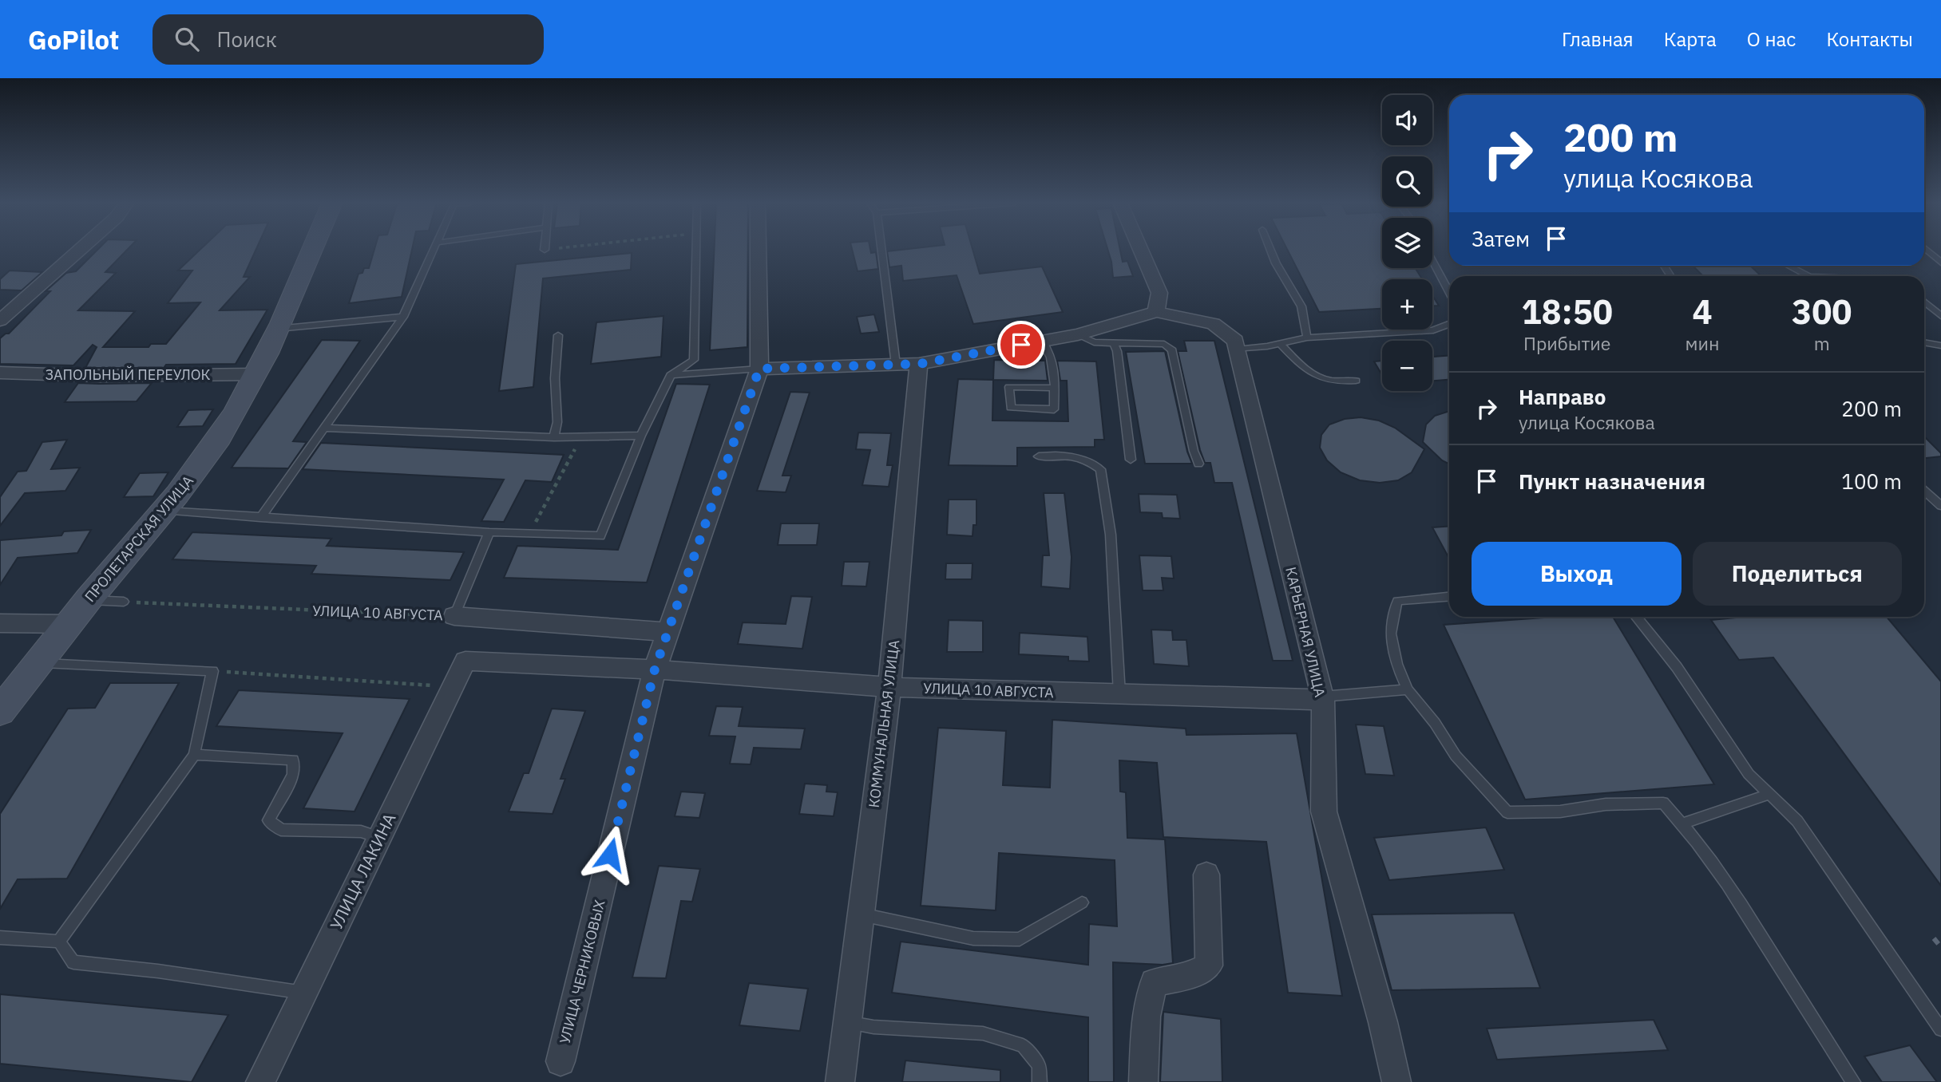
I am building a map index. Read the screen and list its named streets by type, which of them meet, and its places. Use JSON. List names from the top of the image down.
{
  "streets": {
    "street": [
      "ЗАПОЛЬНЫЙ ПЕРЕУЛОК",
      "ПРОЛЕТАРСКАЯ УЛИЦА",
      "УЛИЦА 10 АВГУСТА",
      "КАРЬЕРНАЯ УЛИЦА",
      "КОММУНАЛЬНАЯ УЛИЦА",
      "УЛИЦА ЛАКИНА",
      "УЛИЦА ЧЕРНИКОВЫХ"
    ]
  },
  "crossings": [
    ["ЗАПОЛЬНЫЙ ПЕРЕУЛОК", "ПРОЛЕТАРСКАЯ УЛИЦА"],
    ["УЛИЦА 10 АВГУСТА", "КАРЬЕРНАЯ УЛИЦА"],
    ["УЛИЦА 10 АВГУСТА", "КОММУНАЛЬНАЯ УЛИЦА"],
    ["УЛИЦА 10 АВГУСТА", "УЛИЦА ЛАКИНА"],
    ["УЛИЦА 10 АВГУСТА", "УЛИЦА ЧЕРНИКОВЫХ"]
  ],
  "page": {
    "header": "GoPilot",
    "search": "Поиск",
    "nav": [
      "Главная",
      "Карта",
      "О нас",
      "Контакты"
    ],
    "map_buttons": ["+", "−"],
    "turn": ["200 m", "улица Косякова"],
    "then": "Затем",
    "eta": [
      "18:50",
      "Прибытие",
      "4",
      "мин",
      "300",
      "m"
    ],
    "list": [
      {
        "name": "Направо",
        "note": "улица Косякова",
        "value": "200 m"
      },
      {
        "name": "Пункт назначения",
        "value": "100 m"
      }
    ],
    "buttons": ["Выход", "Поделиться"]
  }
}
